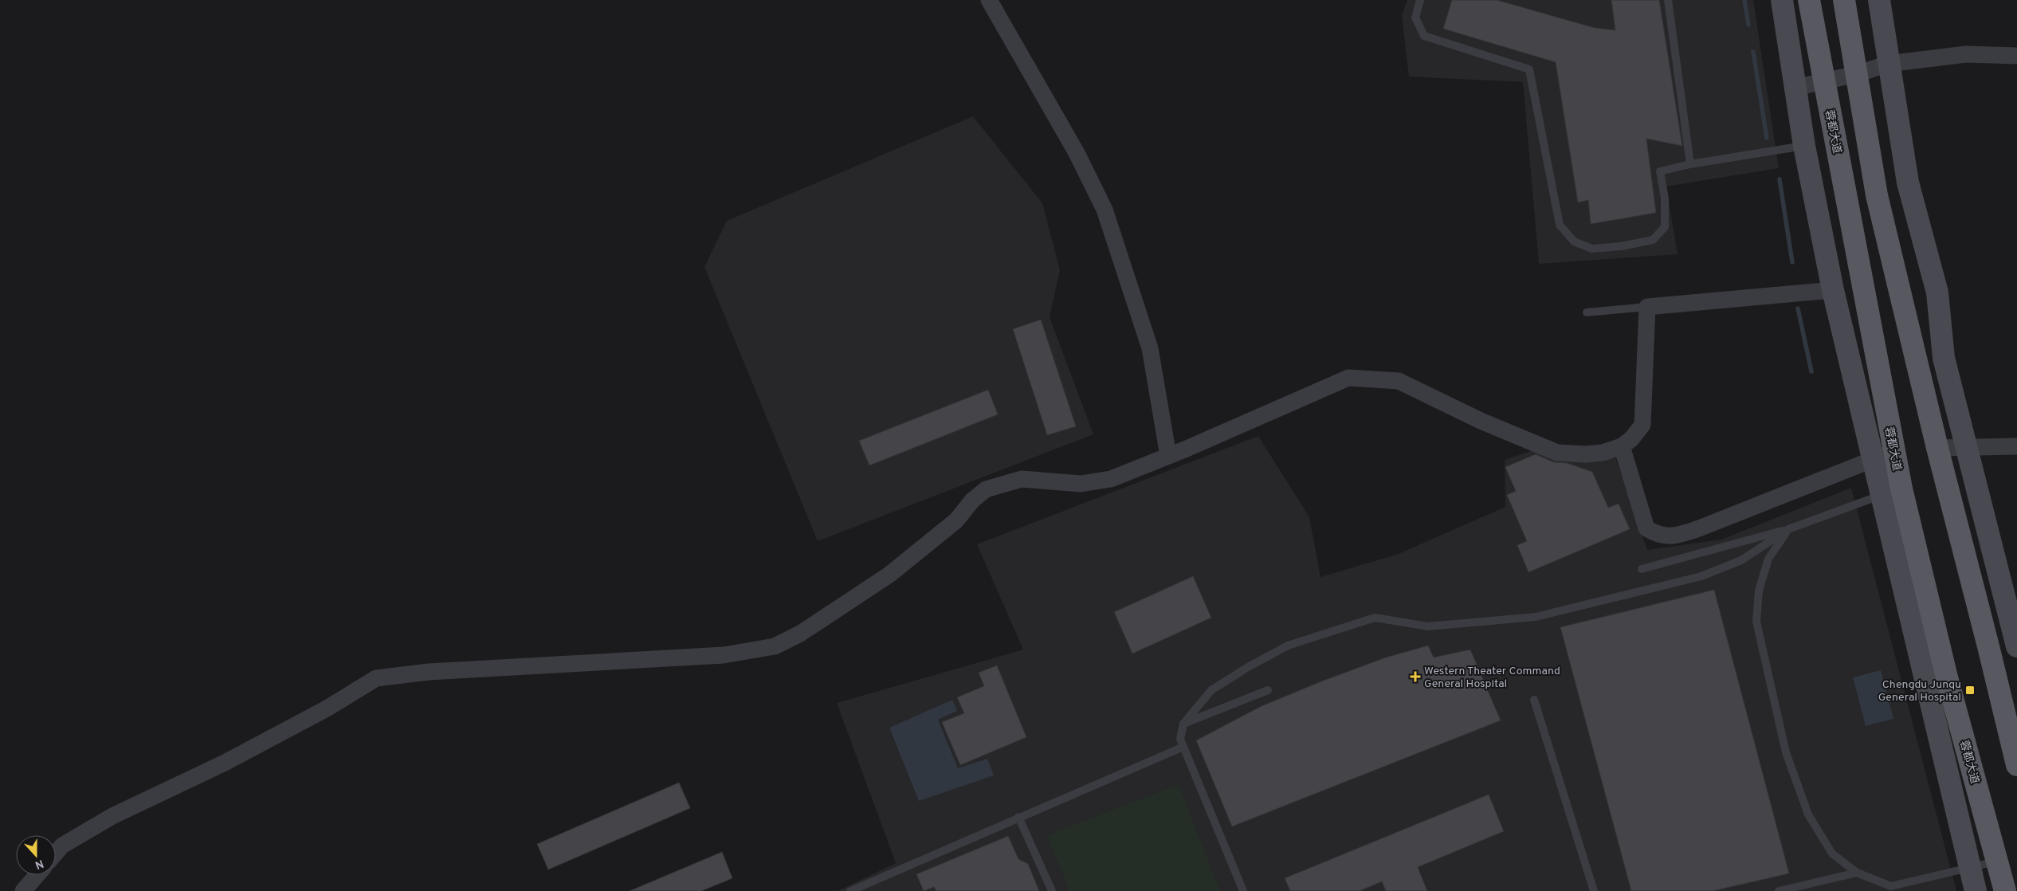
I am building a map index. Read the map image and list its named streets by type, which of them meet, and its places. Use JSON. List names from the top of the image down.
{
  "streets": {
    "main road": ["蓉都大道"]
  },
  "places": {
    "health": ["Western Theater Command General Hospital"],
    "transit": ["Chengdu Junqu General Hospital"]
  },
  "north": "bottom"
}
